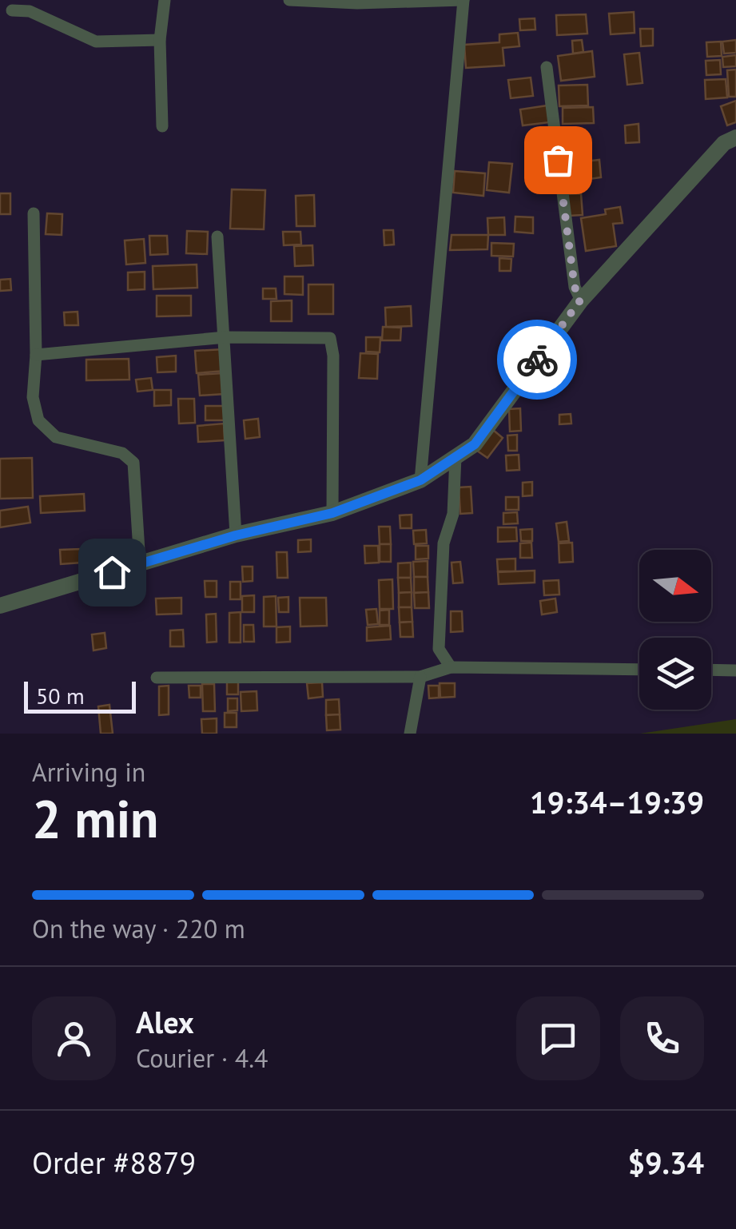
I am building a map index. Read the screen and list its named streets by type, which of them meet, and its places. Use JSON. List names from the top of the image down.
{
  "scale_bar": "50 m",
  "north": "right",
  "page": {
    "scale": "50 m",
    "heading": ["2 min", "Arriving in", "19:34–19:39"],
    "panel": [
      "Alex",
      "Courier · 4.4",
      "Order #8879",
      "$9.34"
    ],
    "bar": "On the way · 220 m"
  }
}
